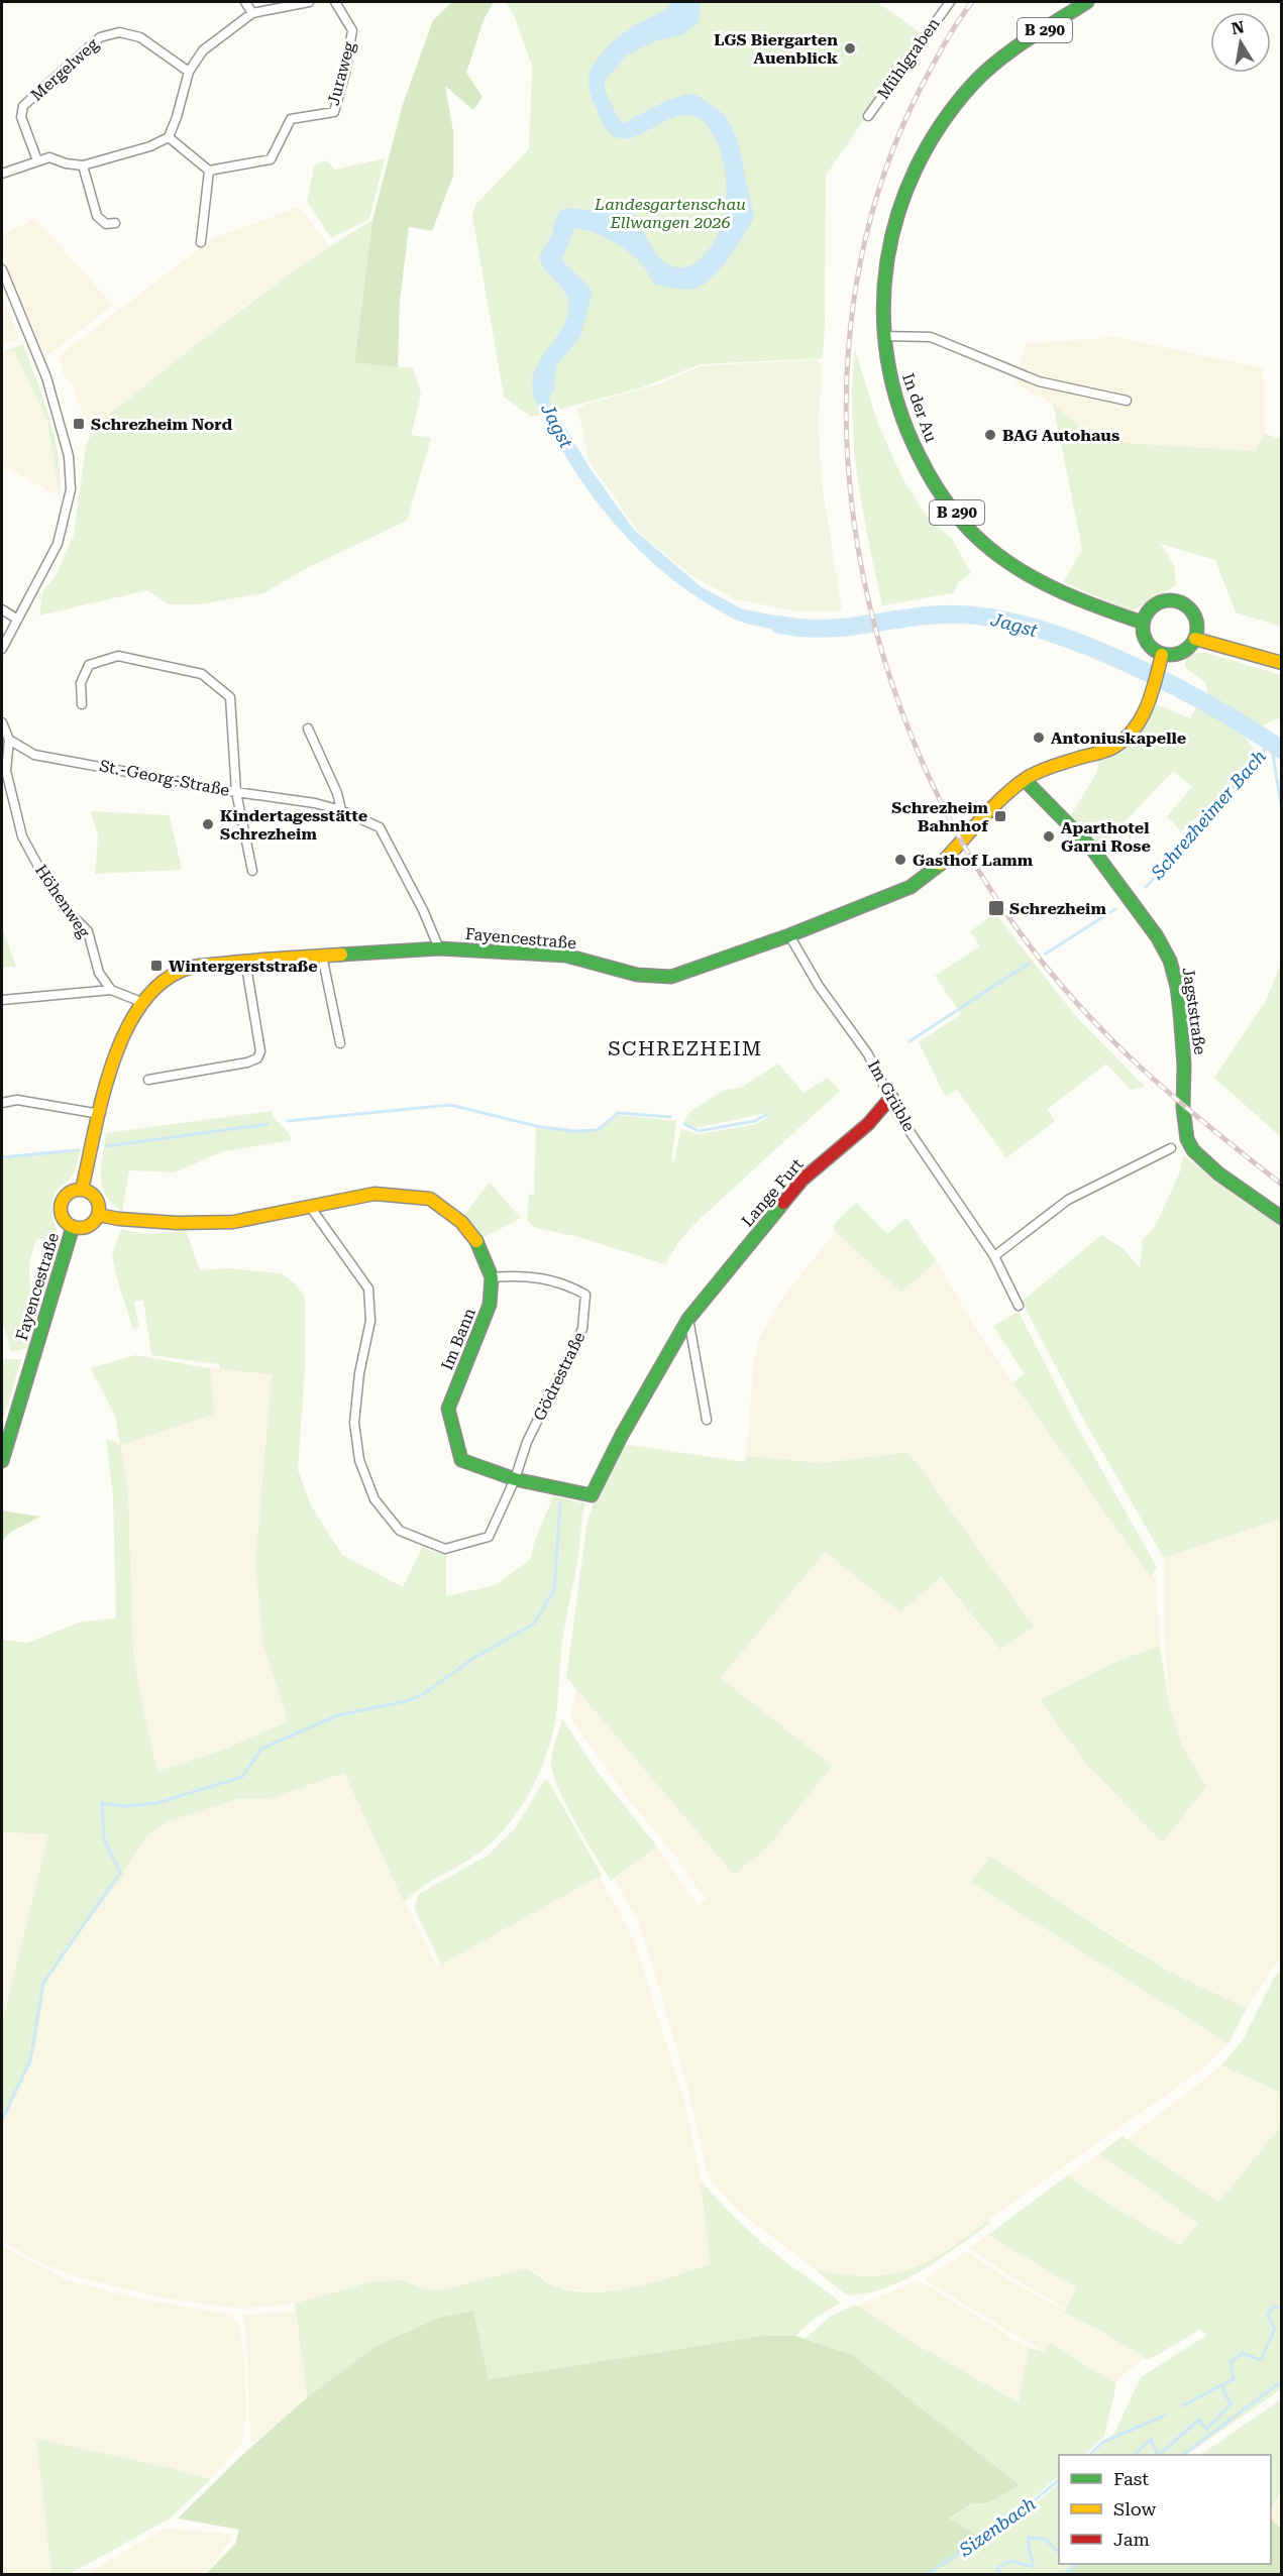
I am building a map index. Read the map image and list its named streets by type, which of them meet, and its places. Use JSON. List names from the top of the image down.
{
  "streets": {
    "street": [
      "B 290",
      "Mühlgraben",
      "Mergelweg",
      "Juraweg",
      "In der Au",
      "St.-Georg-Straße",
      "Höhenweg",
      "Fayencestraße",
      "Jagststraße",
      "Im Grüble",
      "Lange Furt",
      "Im Bann",
      "Gödrestraße"
    ]
  },
  "crossings": [
    ["B 290", "In der Au"],
    ["In der Au", "Fayencestraße"],
    ["St.-Georg-Straße", "Höhenweg"],
    ["St.-Georg-Straße", "Fayencestraße"],
    ["Fayencestraße", "Jagststraße"],
    ["Fayencestraße", "Im Grüble"],
    ["Fayencestraße", "Im Bann"],
    ["Im Grüble", "Lange Furt"],
    ["Lange Furt", "Im Bann"],
    ["Im Bann", "Gödrestraße"]
  ],
  "districts": ["SCHREZHEIM"],
  "water": ["Jagst", "Schrezheimer Bach", "Sizenbach"],
  "parks": ["Landesgartenschau Ellwangen 2026"],
  "places": {
    "other": [
      "LGS Biergarten Auenblick",
      "BAG Autohaus",
      "Antoniuskapelle",
      "Kindertagesstätte Schrezheim",
      "Aparthotel Garni Rose",
      "Gasthof Lamm"
    ],
    "transit": [
      "Schrezheim Nord",
      "Schrezheim Bahnhof",
      "Schrezheim",
      "Wintergerststraße"
    ]
  },
  "legend": ["Fast", "Slow", "Jam"],
  "north": "top"
}
